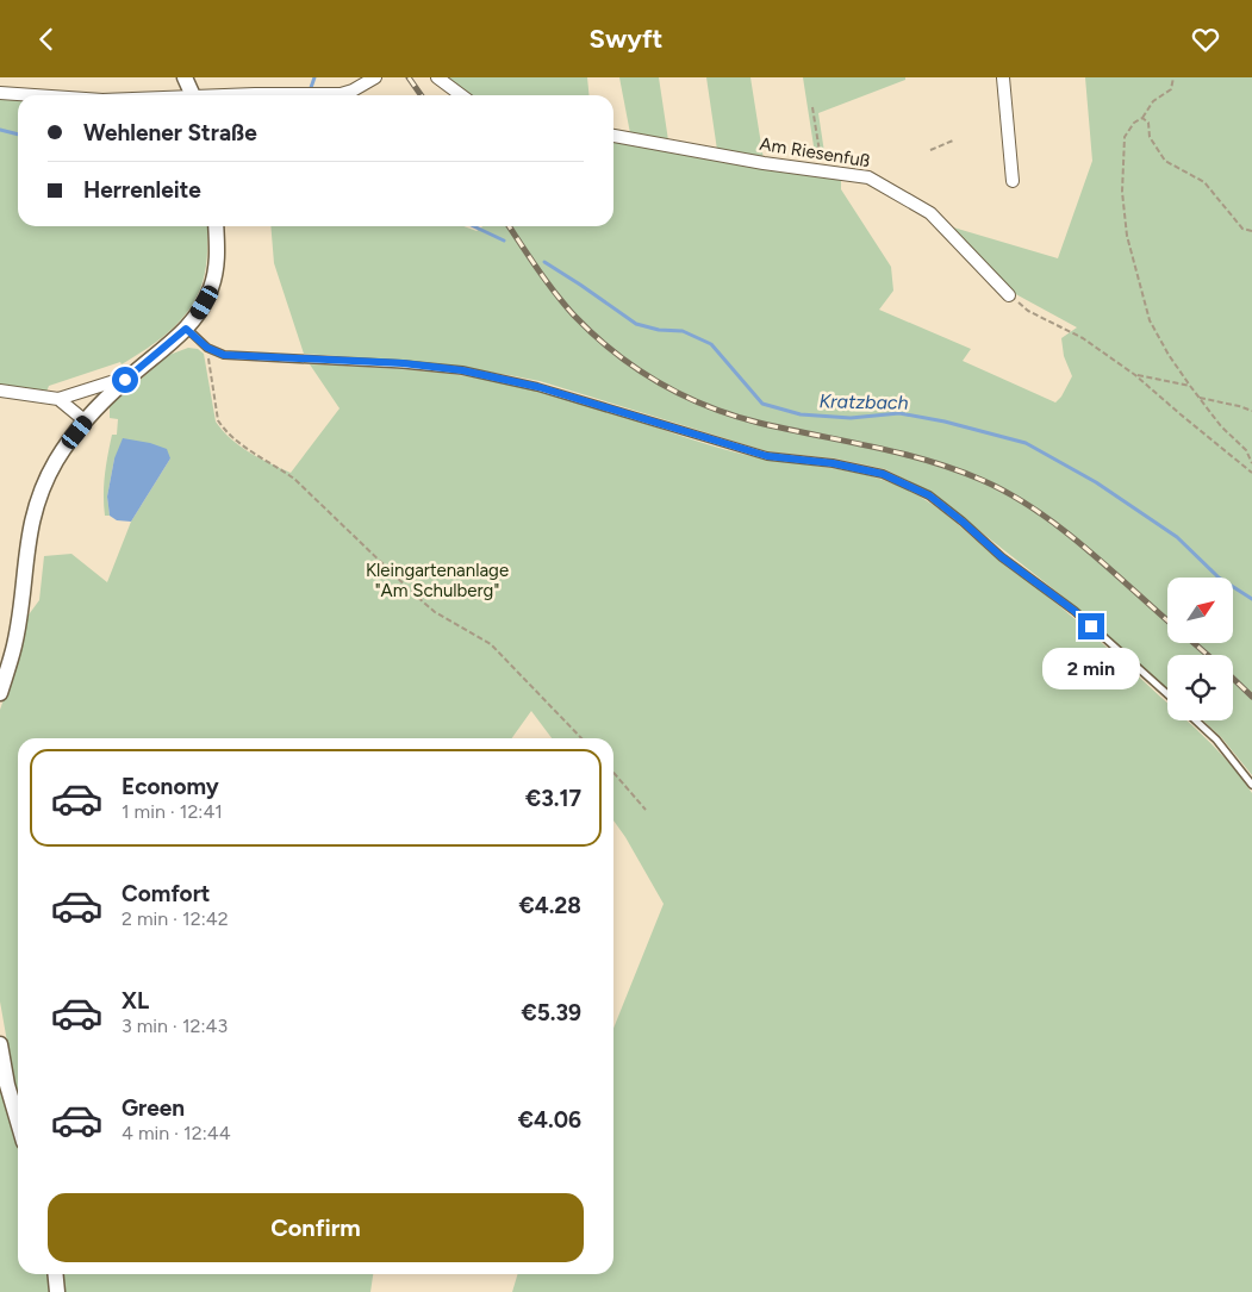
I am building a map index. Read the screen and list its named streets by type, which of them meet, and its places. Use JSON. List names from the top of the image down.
{
  "streets": {
    "street": ["Am Riesenfuß"]
  },
  "water": ["Kratzbach"],
  "parks": ["Kleingartenanlage \"Am Schulberg\""],
  "north": "top right",
  "page": {
    "header": "Swyft",
    "banner": ["Wehlener Straße", "Herrenleite"],
    "bubble": "2 min",
    "list": [
      {
        "name": "Economy",
        "note": "1 min · 12:41",
        "value": "€3.17"
      },
      {
        "name": "Comfort",
        "note": "2 min · 12:42",
        "value": "€4.28"
      },
      {
        "name": "XL",
        "note": "3 min · 12:43",
        "value": "€5.39"
      },
      {
        "name": "Green",
        "note": "4 min · 12:44",
        "value": "€4.06"
      }
    ],
    "buttons": "Confirm"
  }
}
